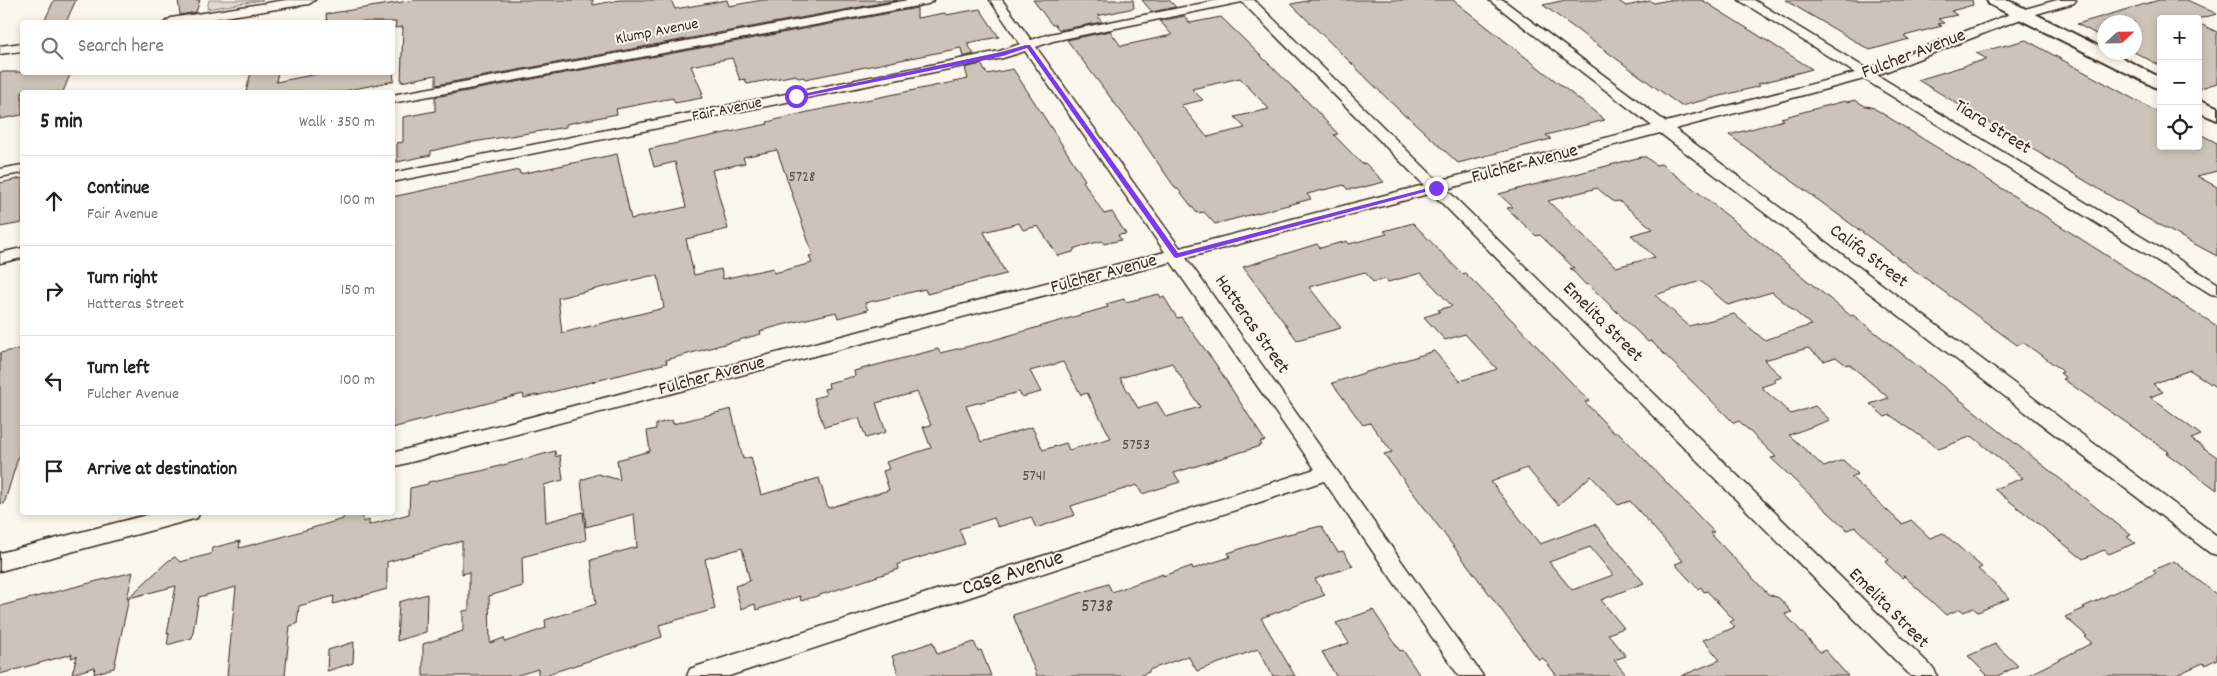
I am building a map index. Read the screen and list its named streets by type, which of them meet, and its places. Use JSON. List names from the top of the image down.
{
  "streets": {
    "street": [
      "Klump Avenue",
      "Fulcher Avenue",
      "Fair Avenue",
      "Tiara Street",
      "Califa Street",
      "Emelita Street",
      "Hatteras Street",
      "Case Avenue"
    ]
  },
  "crossings": [
    ["Fulcher Avenue", "Tiara Street"],
    ["Fulcher Avenue", "Califa Street"],
    ["Fulcher Avenue", "Emelita Street"],
    ["Fulcher Avenue", "Hatteras Street"],
    ["Fair Avenue", "Hatteras Street"],
    ["Hatteras Street", "Case Avenue"]
  ],
  "house_numbers": [
    "5728",
    "5753",
    "5741",
    "5738"
  ],
  "north": "right",
  "page": {
    "map_buttons": ["+", "−"],
    "search": "Search here",
    "heading": ["5 min", "Walk · 350 m"],
    "list": [
      ["Continue", "Fair Avenue", "100 m"],
      ["Turn right", "Hatteras Street", "150 m"],
      ["Turn left", "Fulcher Avenue", "100 m"],
      "Arrive at destination"
    ]
  }
}
